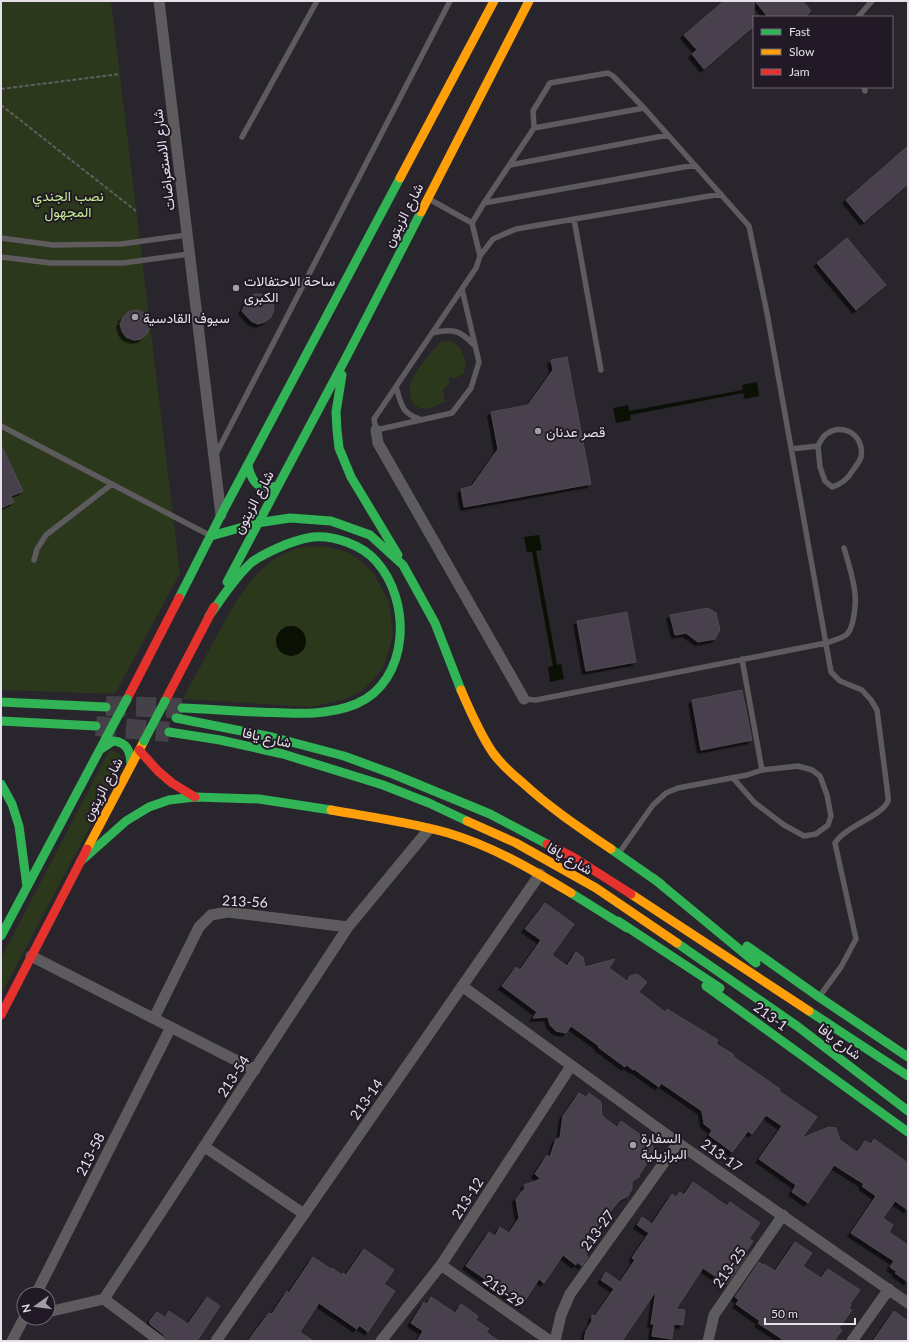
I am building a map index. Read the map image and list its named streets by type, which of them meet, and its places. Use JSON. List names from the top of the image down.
{
  "streets": {
    "main road": ["شارع الزيتون", "شارع يافا", "213-1"],
    "street": [
      "شارع الاستعراضات",
      "213-56",
      "213-54",
      "213-14",
      "213-58",
      "213-17",
      "213-12",
      "213-27",
      "213-25",
      "213-29"
    ]
  },
  "crossings": [
    ["شارع الاستعراضات", "شارع الزيتون"],
    ["213-56", "213-54"],
    ["213-14", "213-17"],
    ["213-17", "213-12"],
    ["213-17", "213-27"],
    ["213-17", "213-25"],
    ["213-12", "213-29"]
  ],
  "parks": ["نصب الجندي المجهول"],
  "places": [
    "ساحة الاحتفالات الكبرى",
    "سيوف القادسية",
    "قصر عدنان",
    "السفارة البرازيلية"
  ],
  "legend": ["Fast", "Slow", "Jam"],
  "scale_bar": "50 m",
  "north": "left"
}
